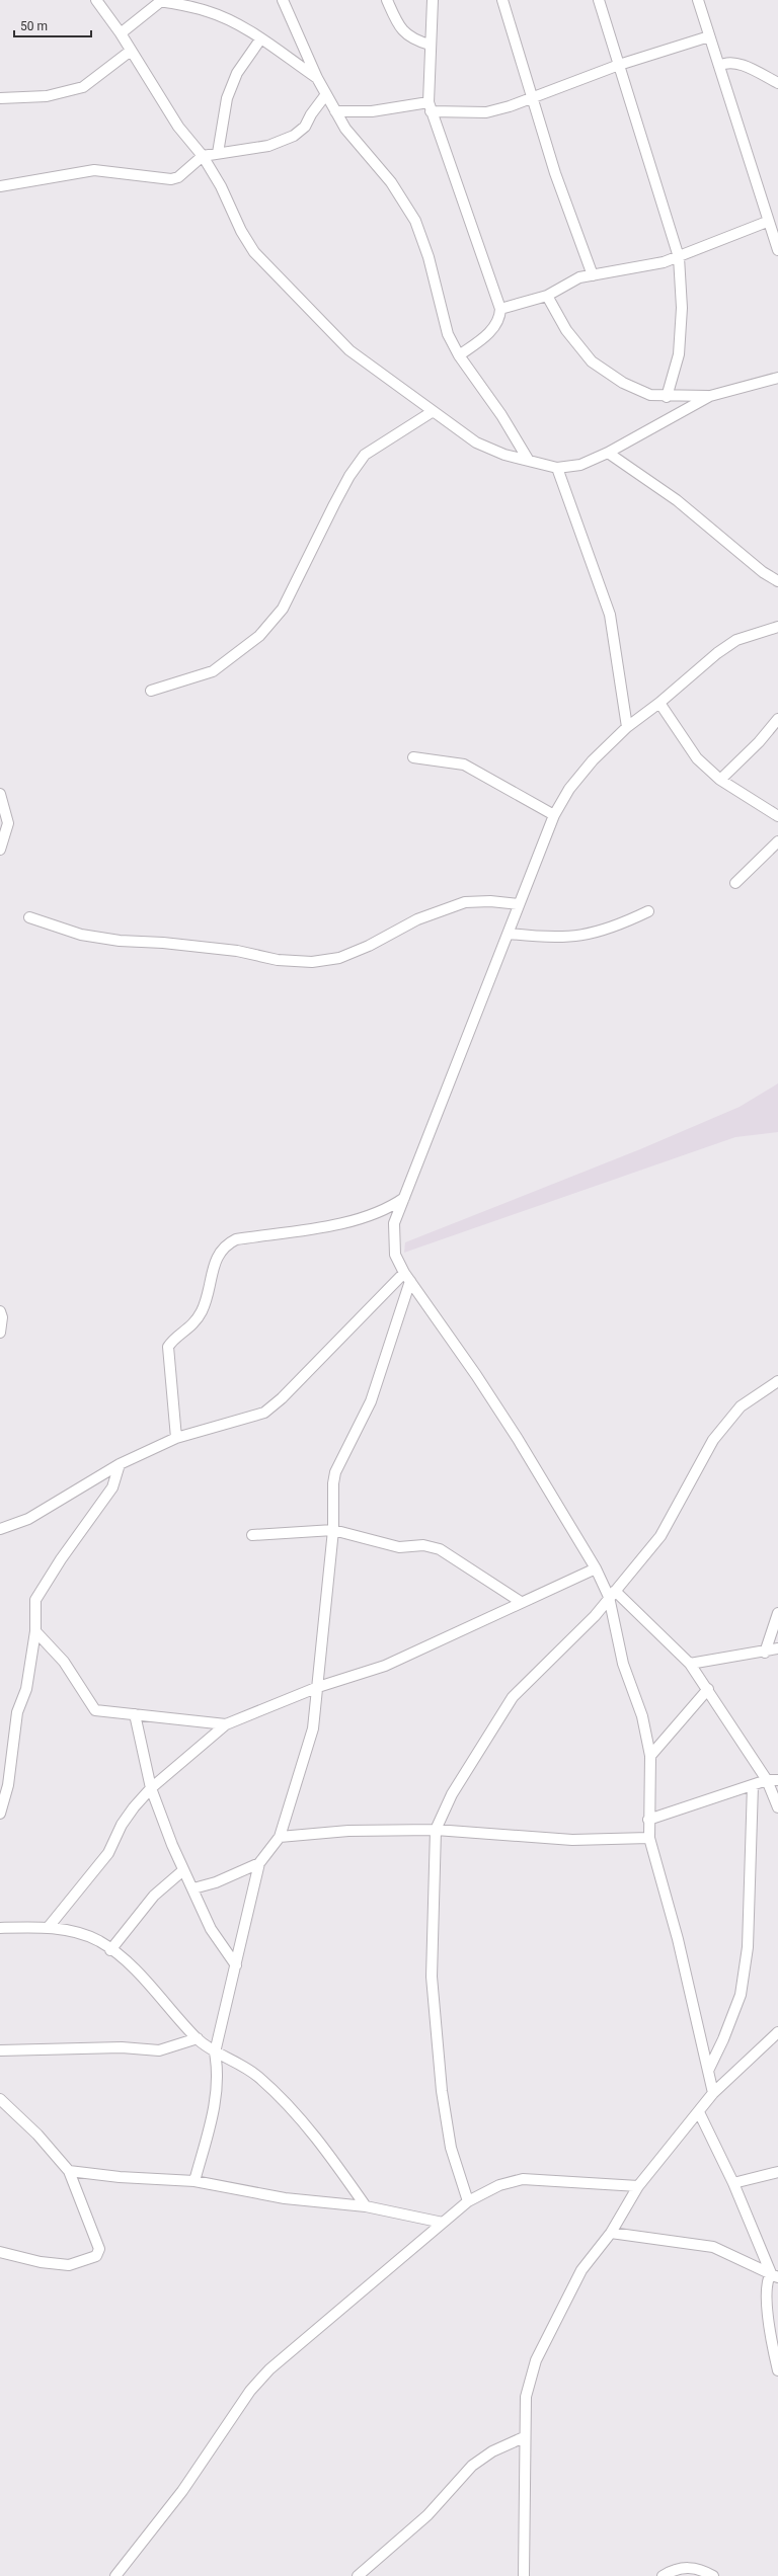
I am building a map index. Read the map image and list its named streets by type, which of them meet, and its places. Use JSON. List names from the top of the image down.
{
  "scale_bar": "50 m"
}
